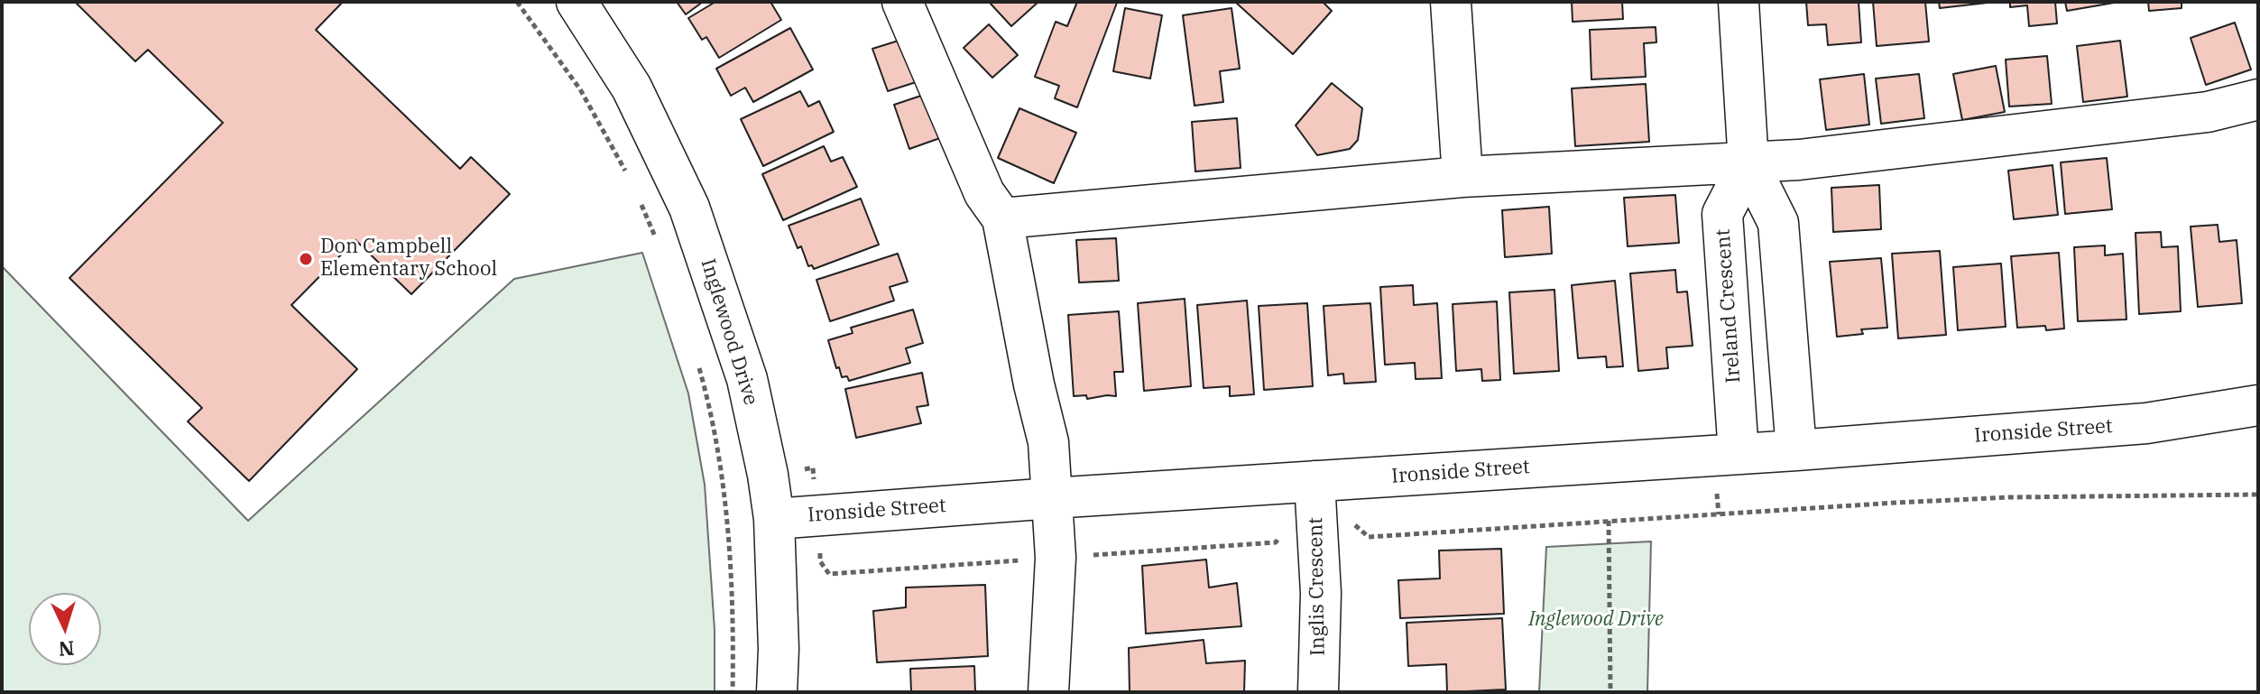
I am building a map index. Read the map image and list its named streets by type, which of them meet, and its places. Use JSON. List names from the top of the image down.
{
  "streets": {
    "street": [
      "Ireland Crescent",
      "Inglewood Drive",
      "Ironside Street",
      "Inglis Crescent"
    ]
  },
  "crossings": [
    ["Ireland Crescent", "Ironside Street"],
    ["Inglewood Drive", "Ironside Street"],
    ["Ironside Street", "Inglis Crescent"]
  ],
  "parks": ["Inglewood Drive"],
  "places": ["Don Campbell Elementary School"],
  "north": "bottom"
}
